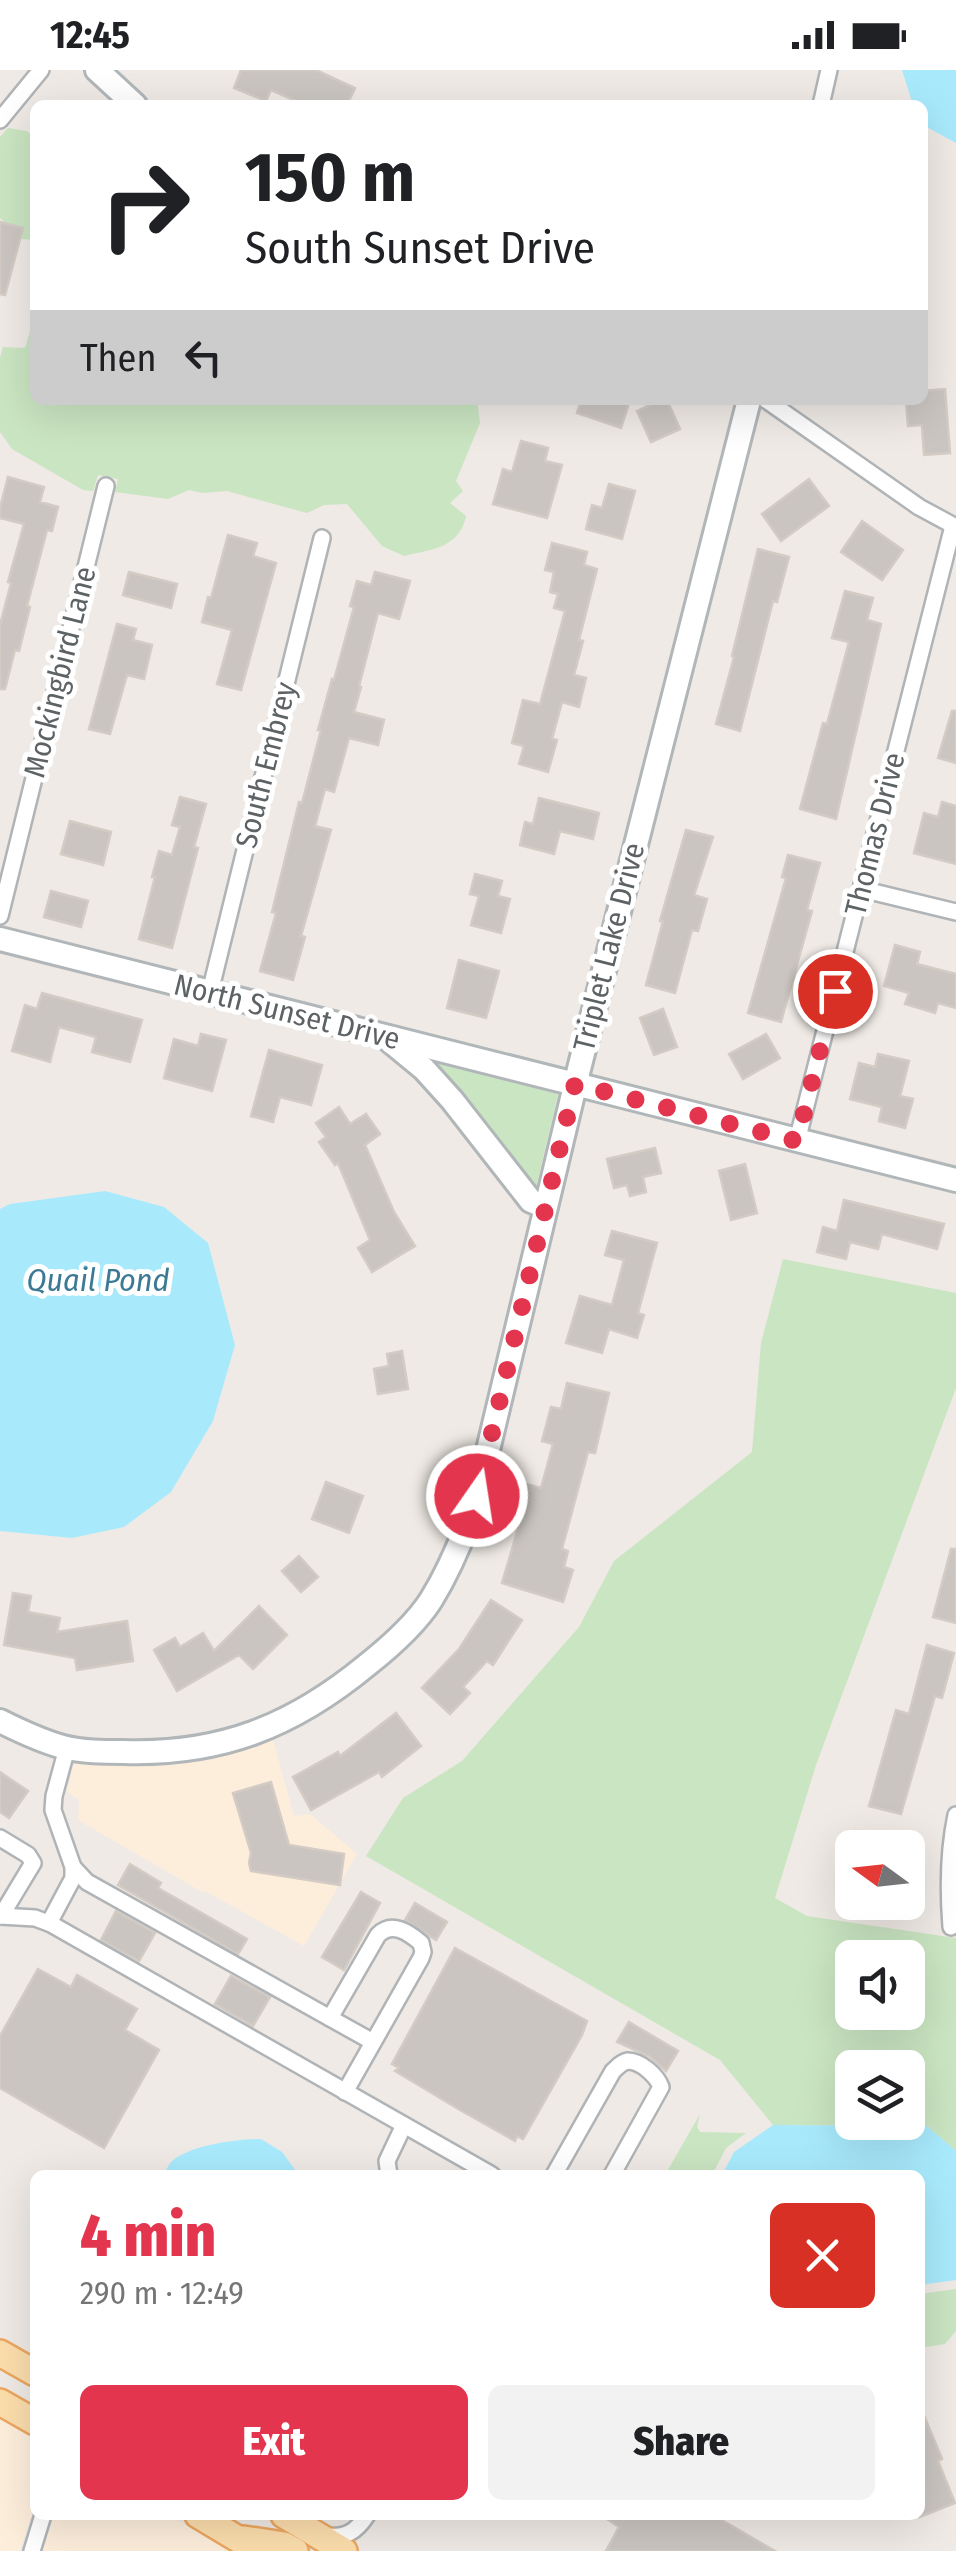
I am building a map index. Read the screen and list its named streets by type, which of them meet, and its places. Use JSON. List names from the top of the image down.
{
  "streets": {
    "street": [
      "Mockingbird Lane",
      "South Embrey",
      "Thomas Drive",
      "Triplet Lake Drive",
      "North Sunset Drive"
    ]
  },
  "crossings": [
    ["South Embrey", "North Sunset Drive"],
    ["Thomas Drive", "North Sunset Drive"],
    ["Triplet Lake Drive", "North Sunset Drive"]
  ],
  "water": ["Quail Pond"],
  "north": "left",
  "page": {
    "status": "12:45",
    "turn": ["150 m", "South Sunset Drive"],
    "then": "Then",
    "heading": ["4 min", "290 m · 12:49"],
    "buttons": ["Exit", "Share"]
  }
}
